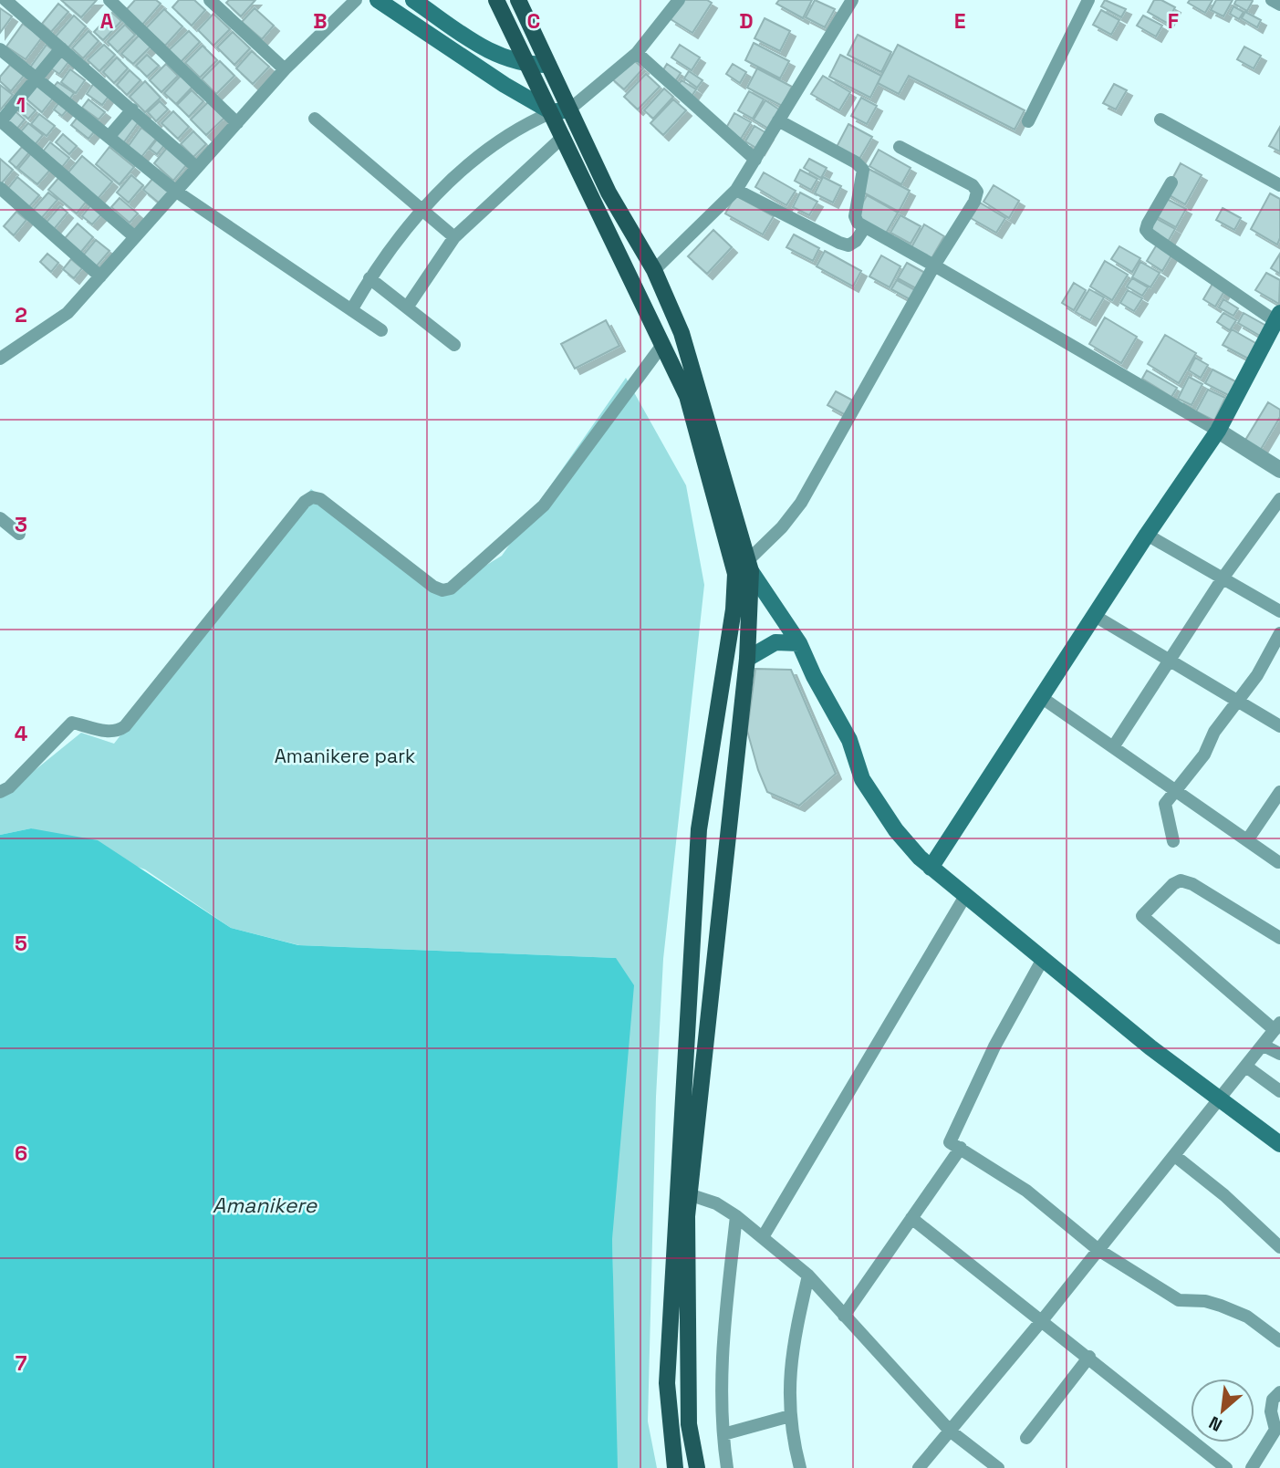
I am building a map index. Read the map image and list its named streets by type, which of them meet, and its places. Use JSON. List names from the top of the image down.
{
  "water": ["Amanikere"],
  "parks": ["Amanikere park"],
  "north": "bottom left",
  "grid": {
    "columns": [
      "A",
      "B",
      "C",
      "D",
      "E",
      "F"
    ],
    "rows": [
      "1",
      "2",
      "3",
      "4",
      "5",
      "6",
      "7"
    ]
  }
}
